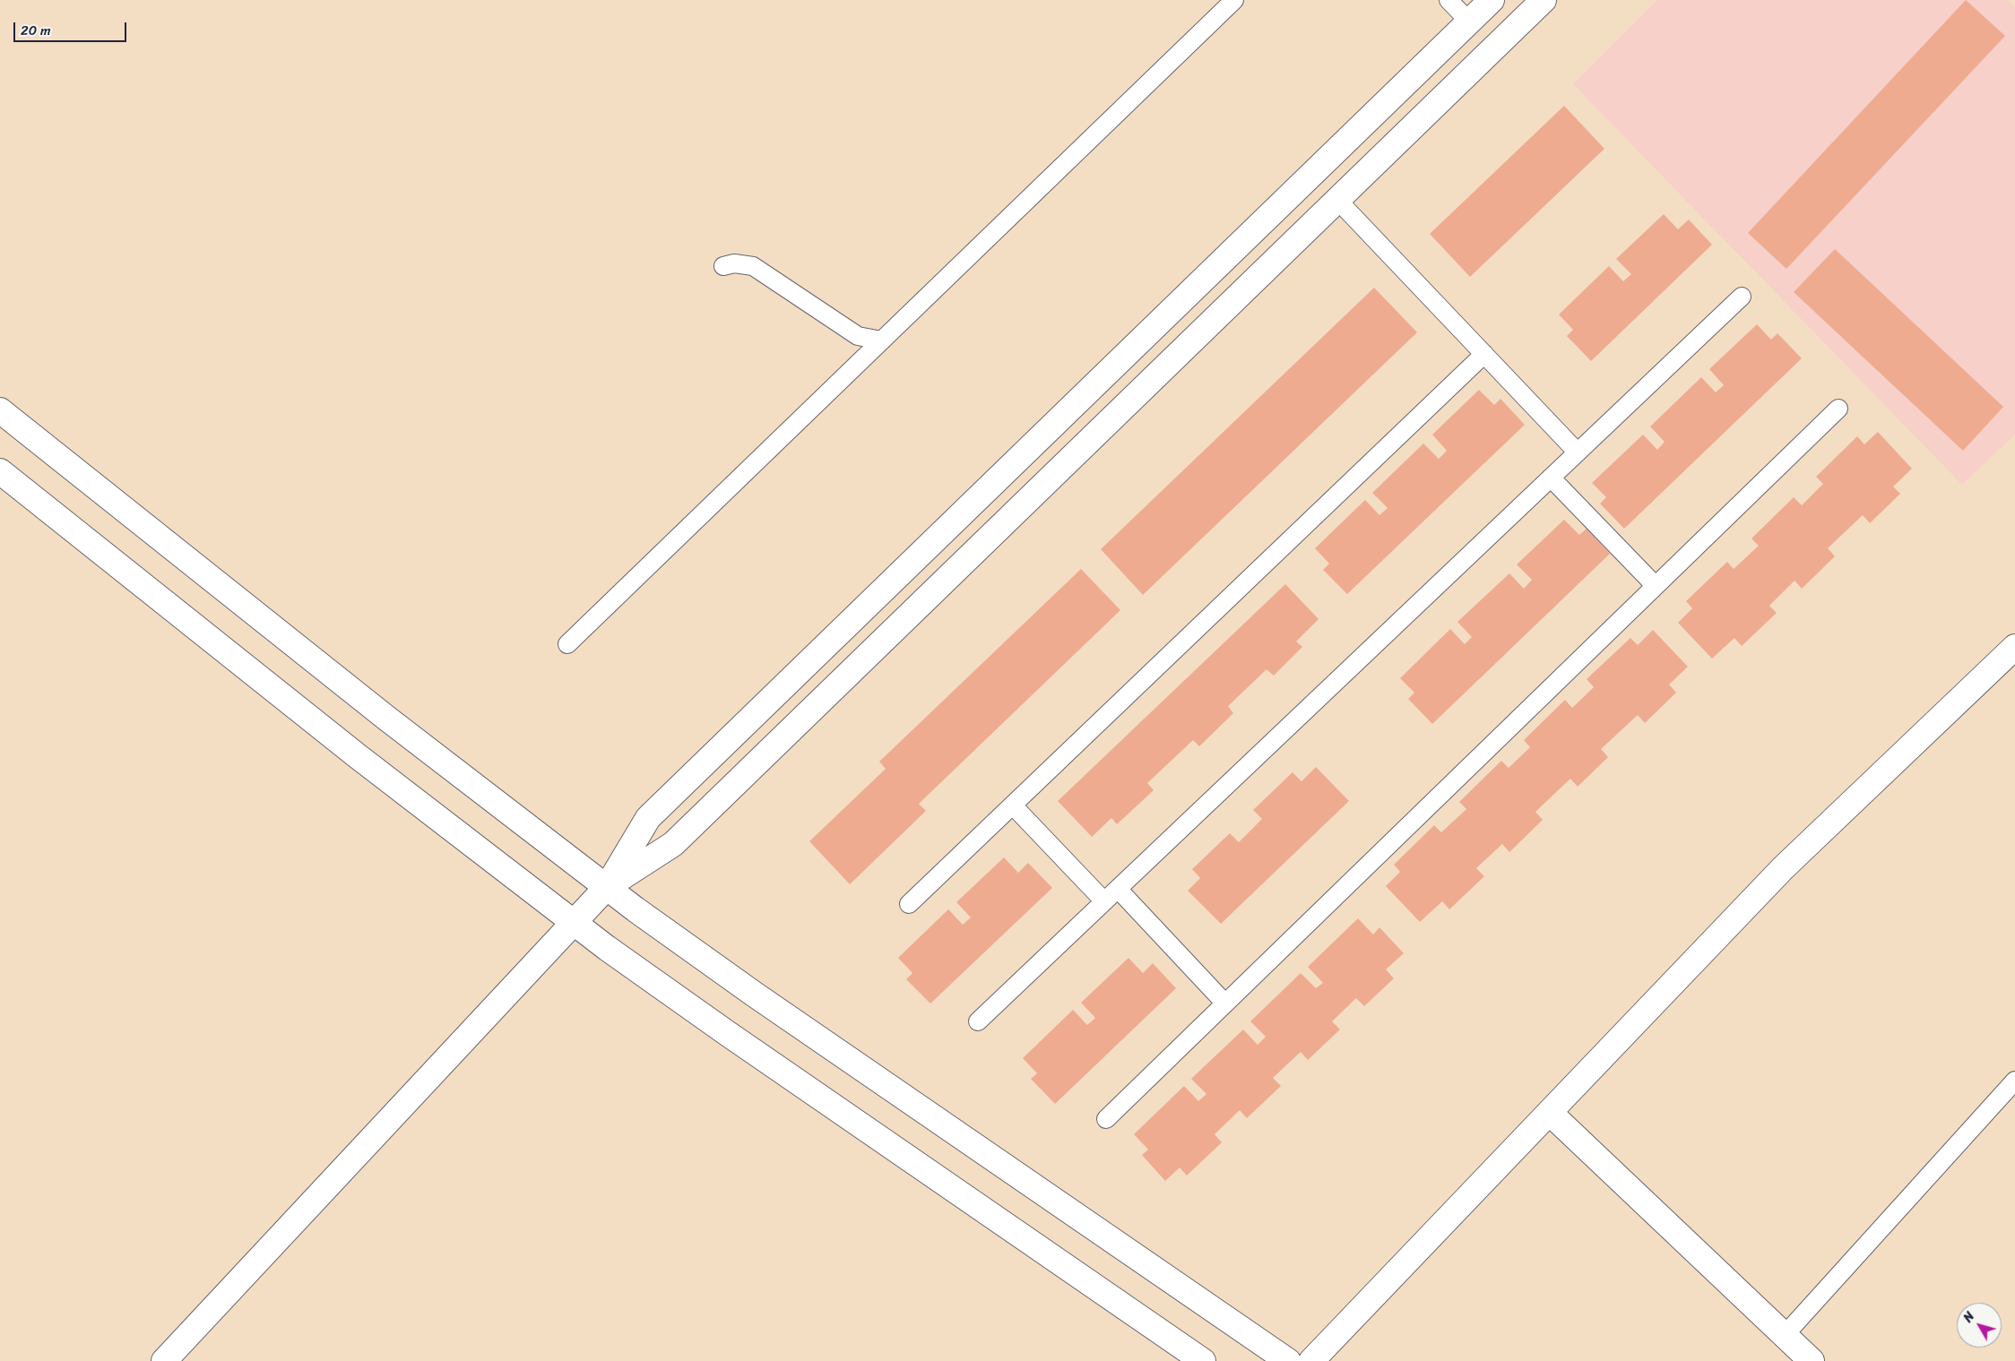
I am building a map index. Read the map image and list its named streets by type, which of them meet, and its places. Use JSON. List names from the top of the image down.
{
  "scale_bar": "20 m",
  "north": "top left"
}
